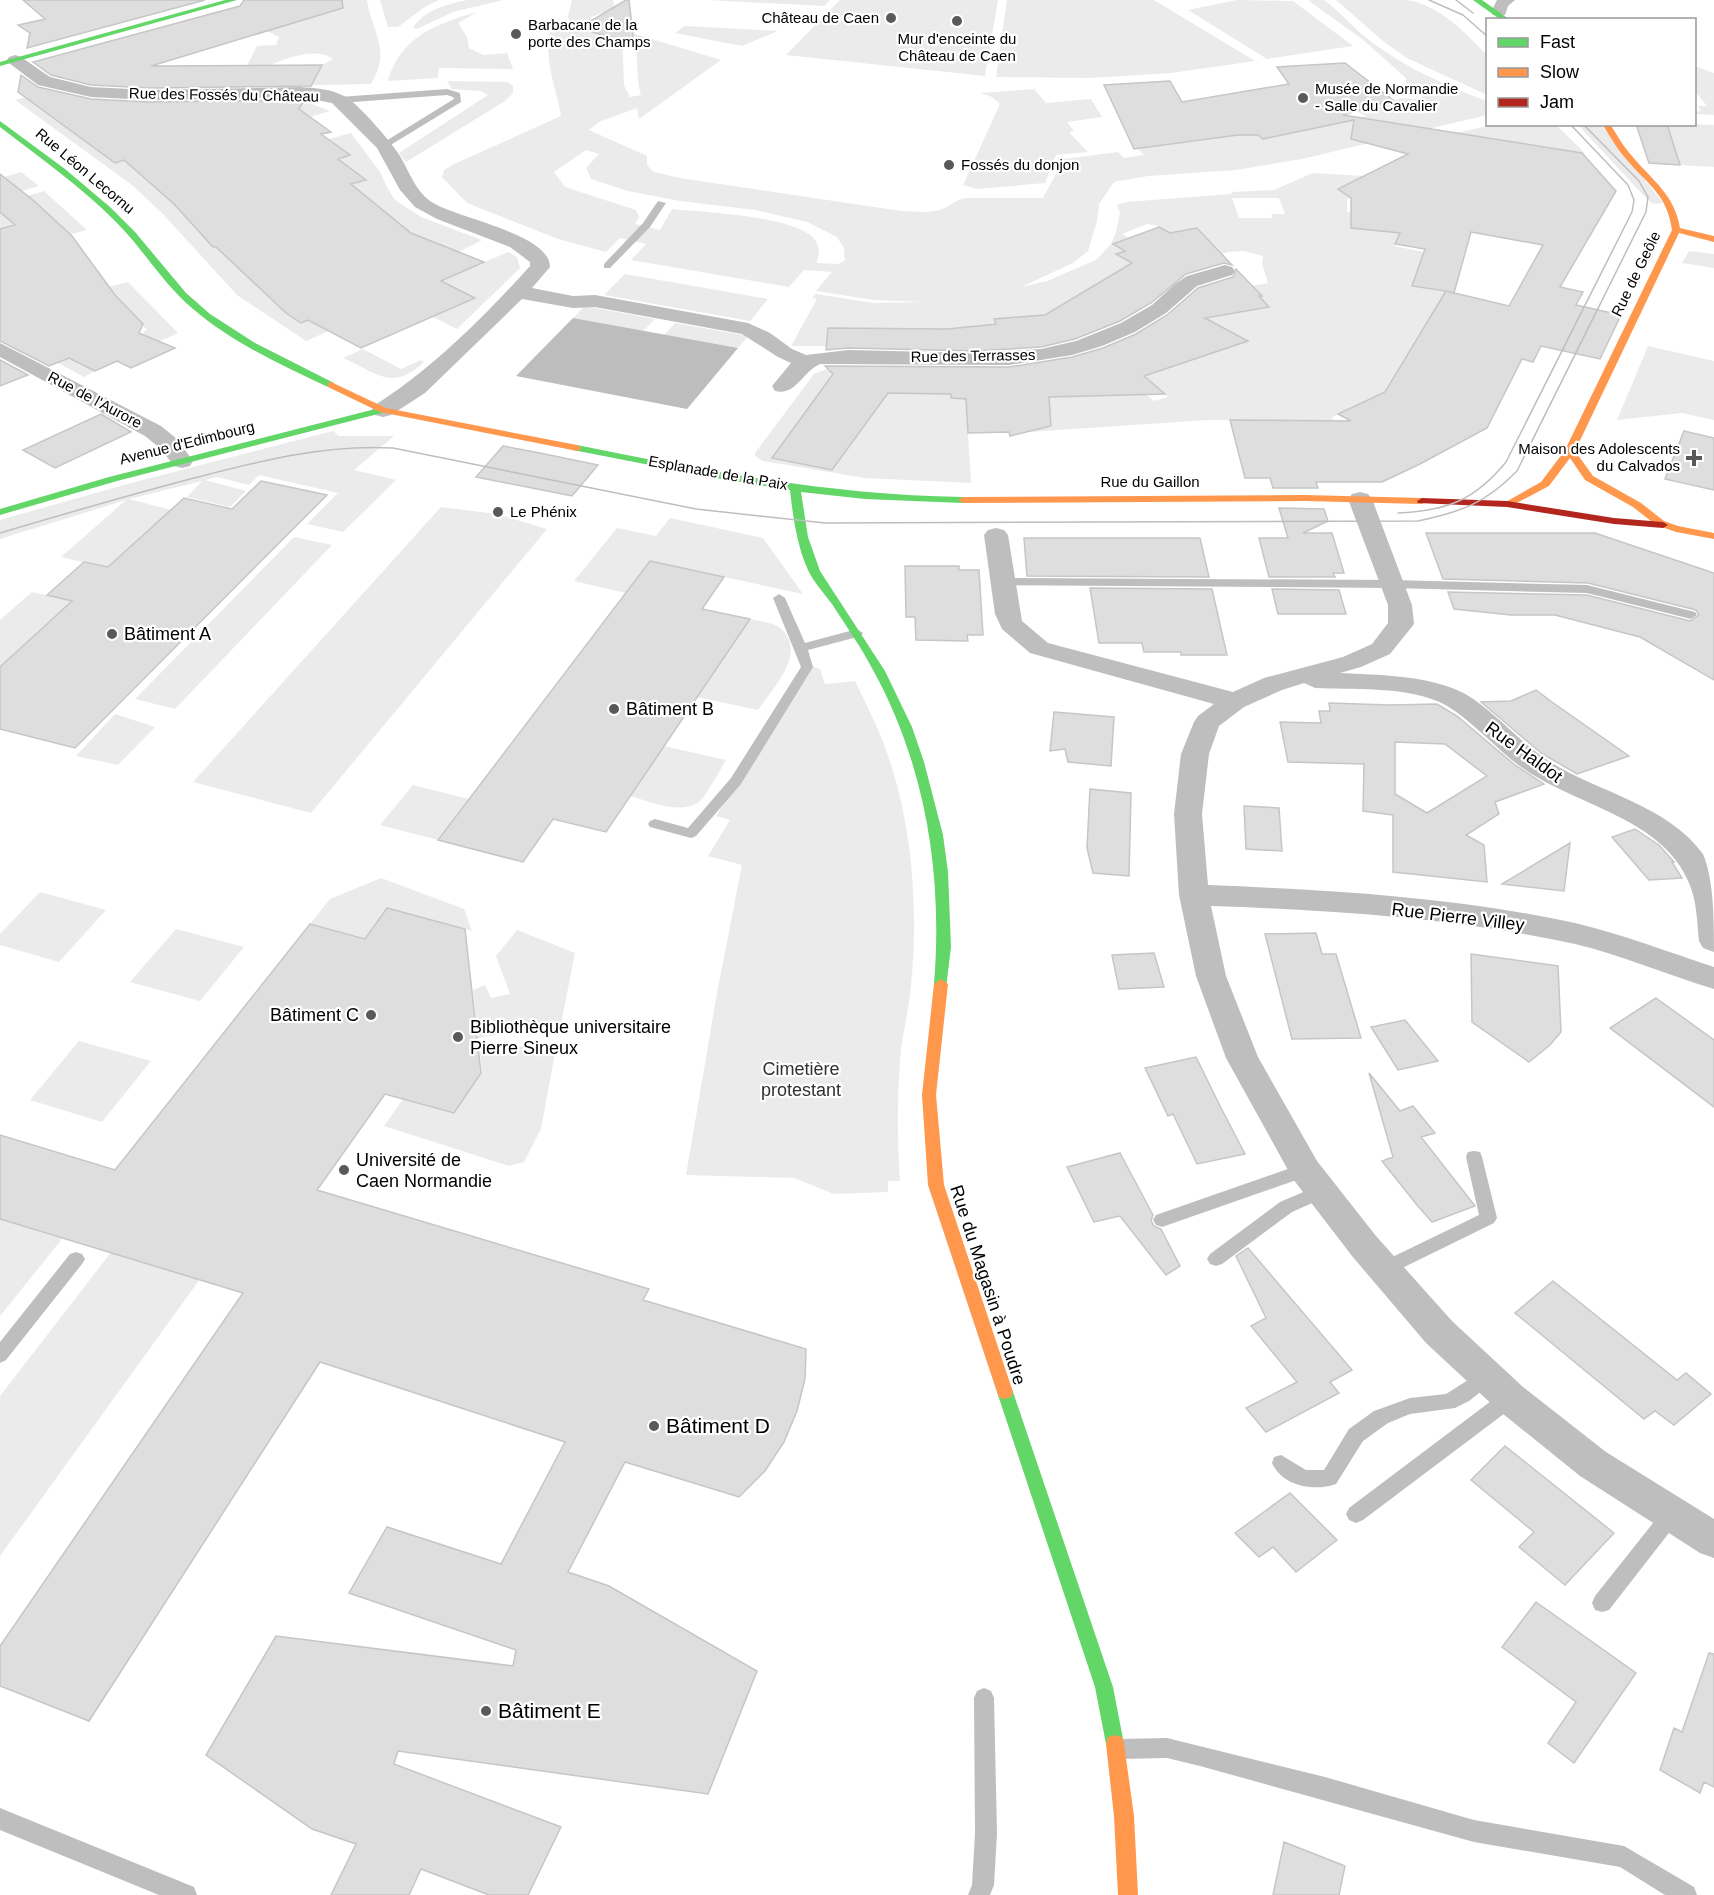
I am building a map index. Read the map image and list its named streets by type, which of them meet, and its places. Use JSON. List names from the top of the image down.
{
  "streets": {
    "main road": [
      "Rue Léon Lecornu",
      "Rue de Geôle",
      "Avenue d'Edimbourg",
      "Esplanade de la Paix",
      "Rue du Gaillon",
      "Rue du Magasin à Poudre"
    ],
    "street": [
      "Rue des Fossés du Château",
      "Rue des Terrasses",
      "Rue de l'Aurore",
      "Rue Haldot",
      "Rue Pierre Villey"
    ]
  },
  "crossings": [
    ["Rue Léon Lecornu", "Avenue d'Edimbourg"],
    ["Rue Léon Lecornu", "Esplanade de la Paix"],
    ["Rue de Geôle", "Rue du Gaillon"],
    ["Rue de l'Aurore", "Avenue d'Edimbourg"],
    ["Avenue d'Edimbourg", "Esplanade de la Paix"],
    ["Esplanade de la Paix", "Rue du Gaillon"],
    ["Esplanade de la Paix", "Rue du Magasin à Poudre"],
    ["Rue du Gaillon", "Rue du Magasin à Poudre"]
  ],
  "parks": ["Cimetière protestant"],
  "places": {
    "other": [
      "Château de Caen",
      "Mur d'enceinte du Château de Caen",
      "Barbacane de la porte des Champs",
      "Musée de Normandie - Salle du Cavalier",
      "Fossés du donjon",
      "Le Phénix",
      "Bâtiment A",
      "Bâtiment B",
      "Bâtiment C",
      "Bibliothèque universitaire Pierre Sineux",
      "Université de Caen Normandie",
      "Bâtiment D",
      "Bâtiment E"
    ],
    "health": ["Maison des Adolescents du Calvados"]
  },
  "legend": ["Fast", "Slow", "Jam"]
}
